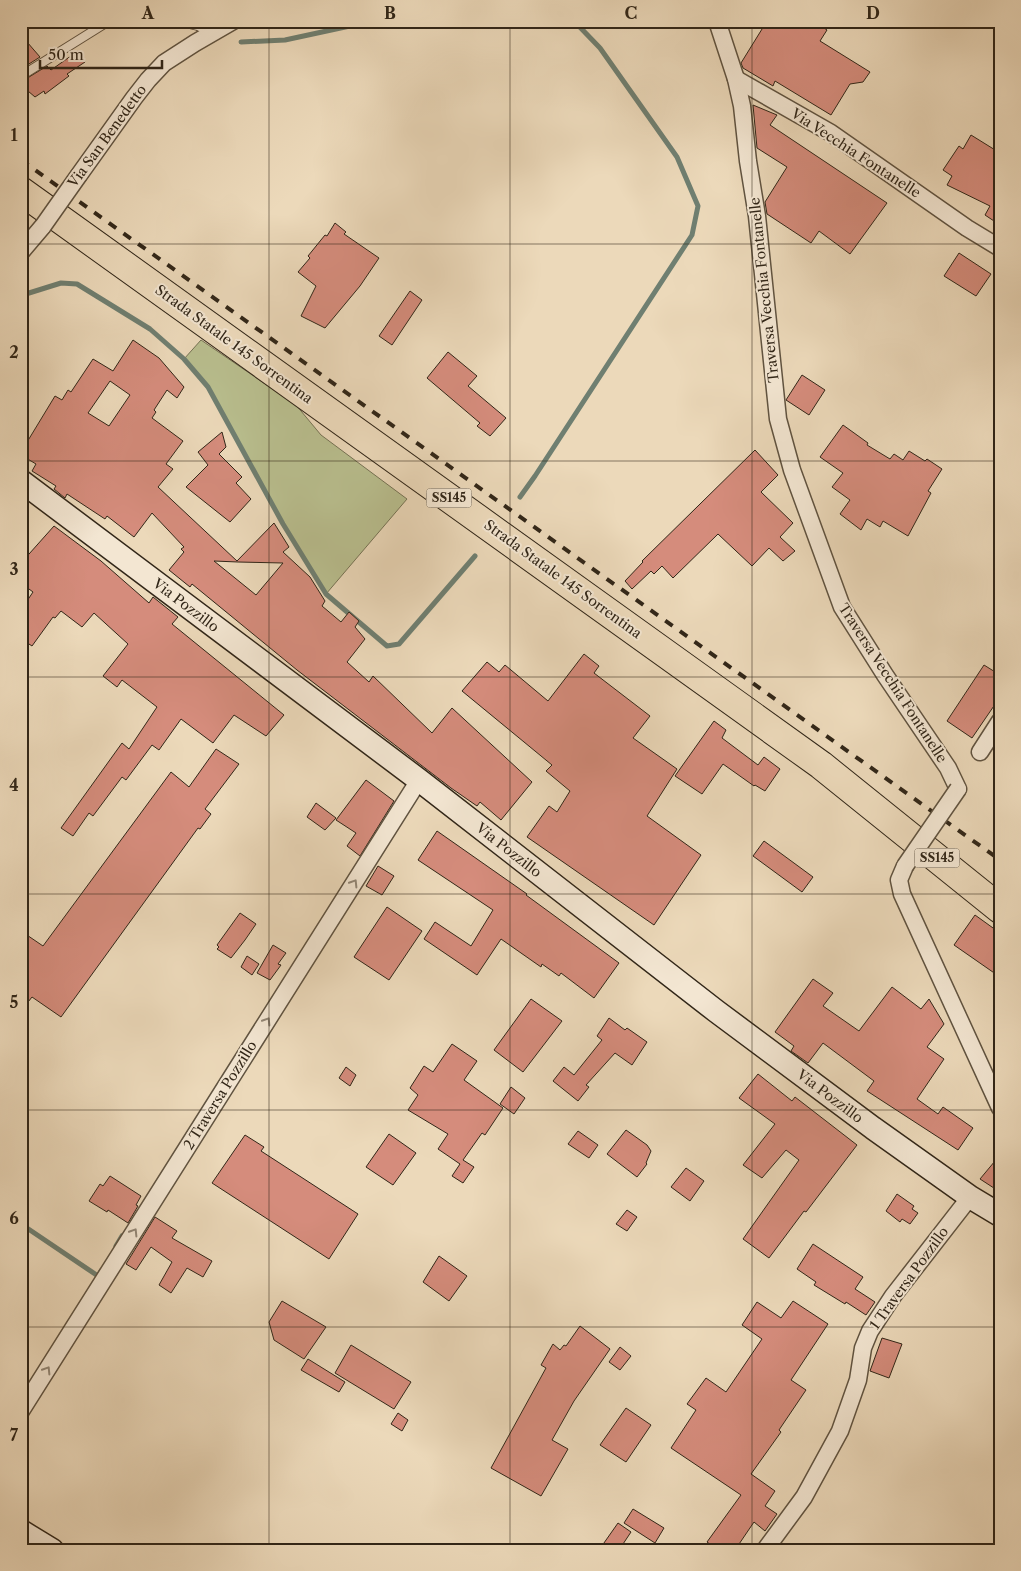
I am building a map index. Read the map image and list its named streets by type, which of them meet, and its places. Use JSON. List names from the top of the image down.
{
  "streets": {
    "highway": ["Strada Statale 145 Sorrentina", "SS145"],
    "main road": ["Via Pozzillo"],
    "street": [
      "Via San Benedetto",
      "Via Vecchia Fontanelle",
      "Traversa Vecchia Fontanelle",
      "2 Traversa Pozzillo",
      "1 Traversa Pozzillo"
    ]
  },
  "crossings": [
    ["Via Vecchia Fontanelle", "Traversa Vecchia Fontanelle"],
    ["Via Pozzillo", "2 Traversa Pozzillo"],
    ["Via Pozzillo", "1 Traversa Pozzillo"]
  ],
  "one_way": ["2 Traversa Pozzillo"],
  "scale_bar": "50 m",
  "grid": {
    "columns": [
      "A",
      "B",
      "C",
      "D"
    ],
    "rows": [
      "1",
      "2",
      "3",
      "4",
      "5",
      "6",
      "7"
    ]
  }
}
